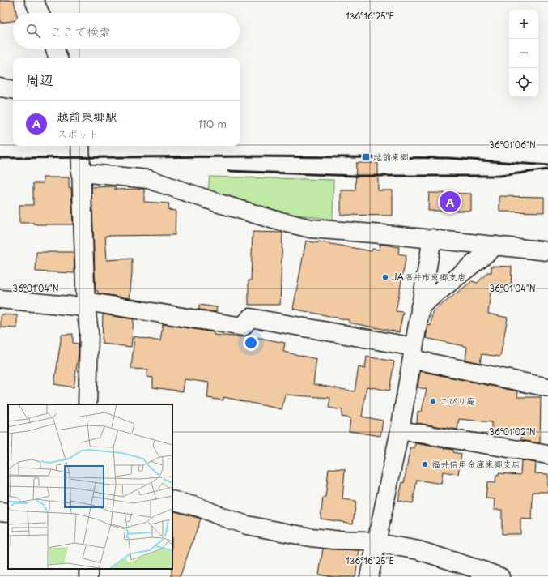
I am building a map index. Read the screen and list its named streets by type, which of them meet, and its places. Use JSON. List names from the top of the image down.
{
  "places": {
    "transit": ["越前東郷"],
    "other": ["JA福井市東郷支店", "こびり庵", "福井信用金庫東郷支店"]
  },
  "page": {
    "map_buttons": ["+", "−"],
    "search": "ここで検索",
    "heading": "周辺",
    "list": [
      {
        "mark": "A",
        "name": "越前東郷駅",
        "note": "スポット",
        "value": "110 m"
      }
    ],
    "pins": "A"
  },
  "coordinates": [
    "136°16'25\"E",
    "36°01'06\"N",
    "36°01'04\"N",
    "36°01'02\"N"
  ]
}
